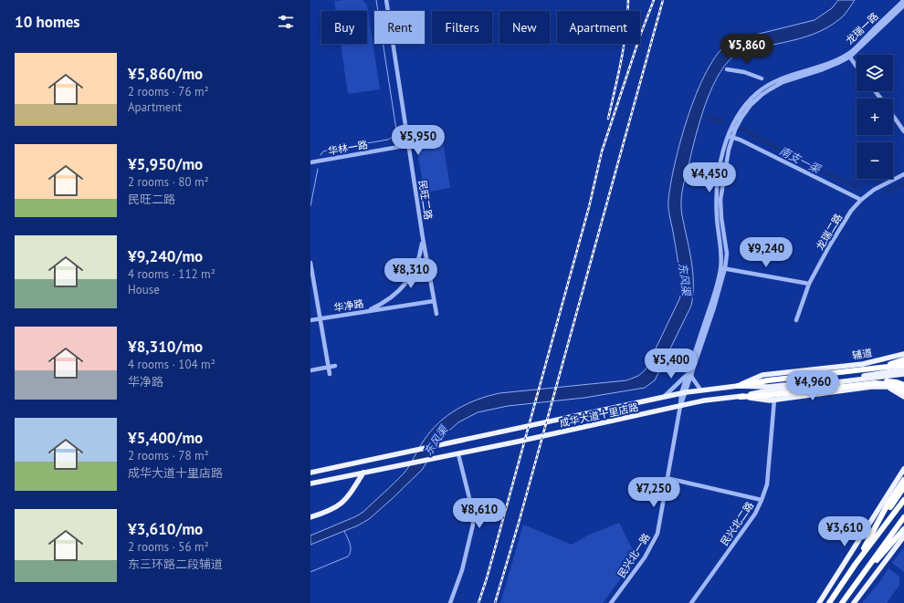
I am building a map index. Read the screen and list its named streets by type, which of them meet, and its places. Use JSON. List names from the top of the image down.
{
  "streets": {
    "main road": ["辅道", "成华大道十里店路"],
    "street": [
      "龙瑞一路",
      "华林一路",
      "民旺二路",
      "龙瑞二路",
      "华净路",
      "民兴北二路",
      "民兴北一路"
    ]
  },
  "crossings": [
    ["龙瑞一路", "民兴北一路"],
    ["华林一路", "民旺二路"],
    ["民旺二路", "华净路"],
    ["辅道", "成华大道十里店路"],
    ["成华大道十里店路", "民兴北一路"]
  ],
  "water": ["南支一渠", "东风渠"],
  "page": {
    "heading": "10 homes",
    "chip": [
      "Buy",
      "Rent",
      "Filters",
      "New",
      "Apartment"
    ],
    "price": [
      "¥5,860",
      "¥5,950",
      "¥4,450",
      "¥9,240",
      "¥8,310",
      "¥5,400",
      "¥4,960",
      "¥7,250",
      "¥8,610",
      "¥3,610"
    ],
    "list": [
      {
        "name": "¥5,860/mo",
        "note": "2 rooms · 76 m² · Apartment"
      },
      {
        "name": "¥5,950/mo",
        "note": "2 rooms · 80 m² · 民旺二路"
      },
      {
        "name": "¥9,240/mo",
        "note": "4 rooms · 112 m² · House"
      },
      {
        "name": "¥8,310/mo",
        "note": "4 rooms · 104 m² · 华净路"
      },
      {
        "name": "¥5,400/mo",
        "note": "2 rooms · 78 m² · 成华大道十里店路"
      },
      {
        "name": "¥3,610/mo",
        "note": "2 rooms · 56 m² · 东三环路二段辅道"
      }
    ],
    "map_buttons": ["+", "−"]
  }
}
